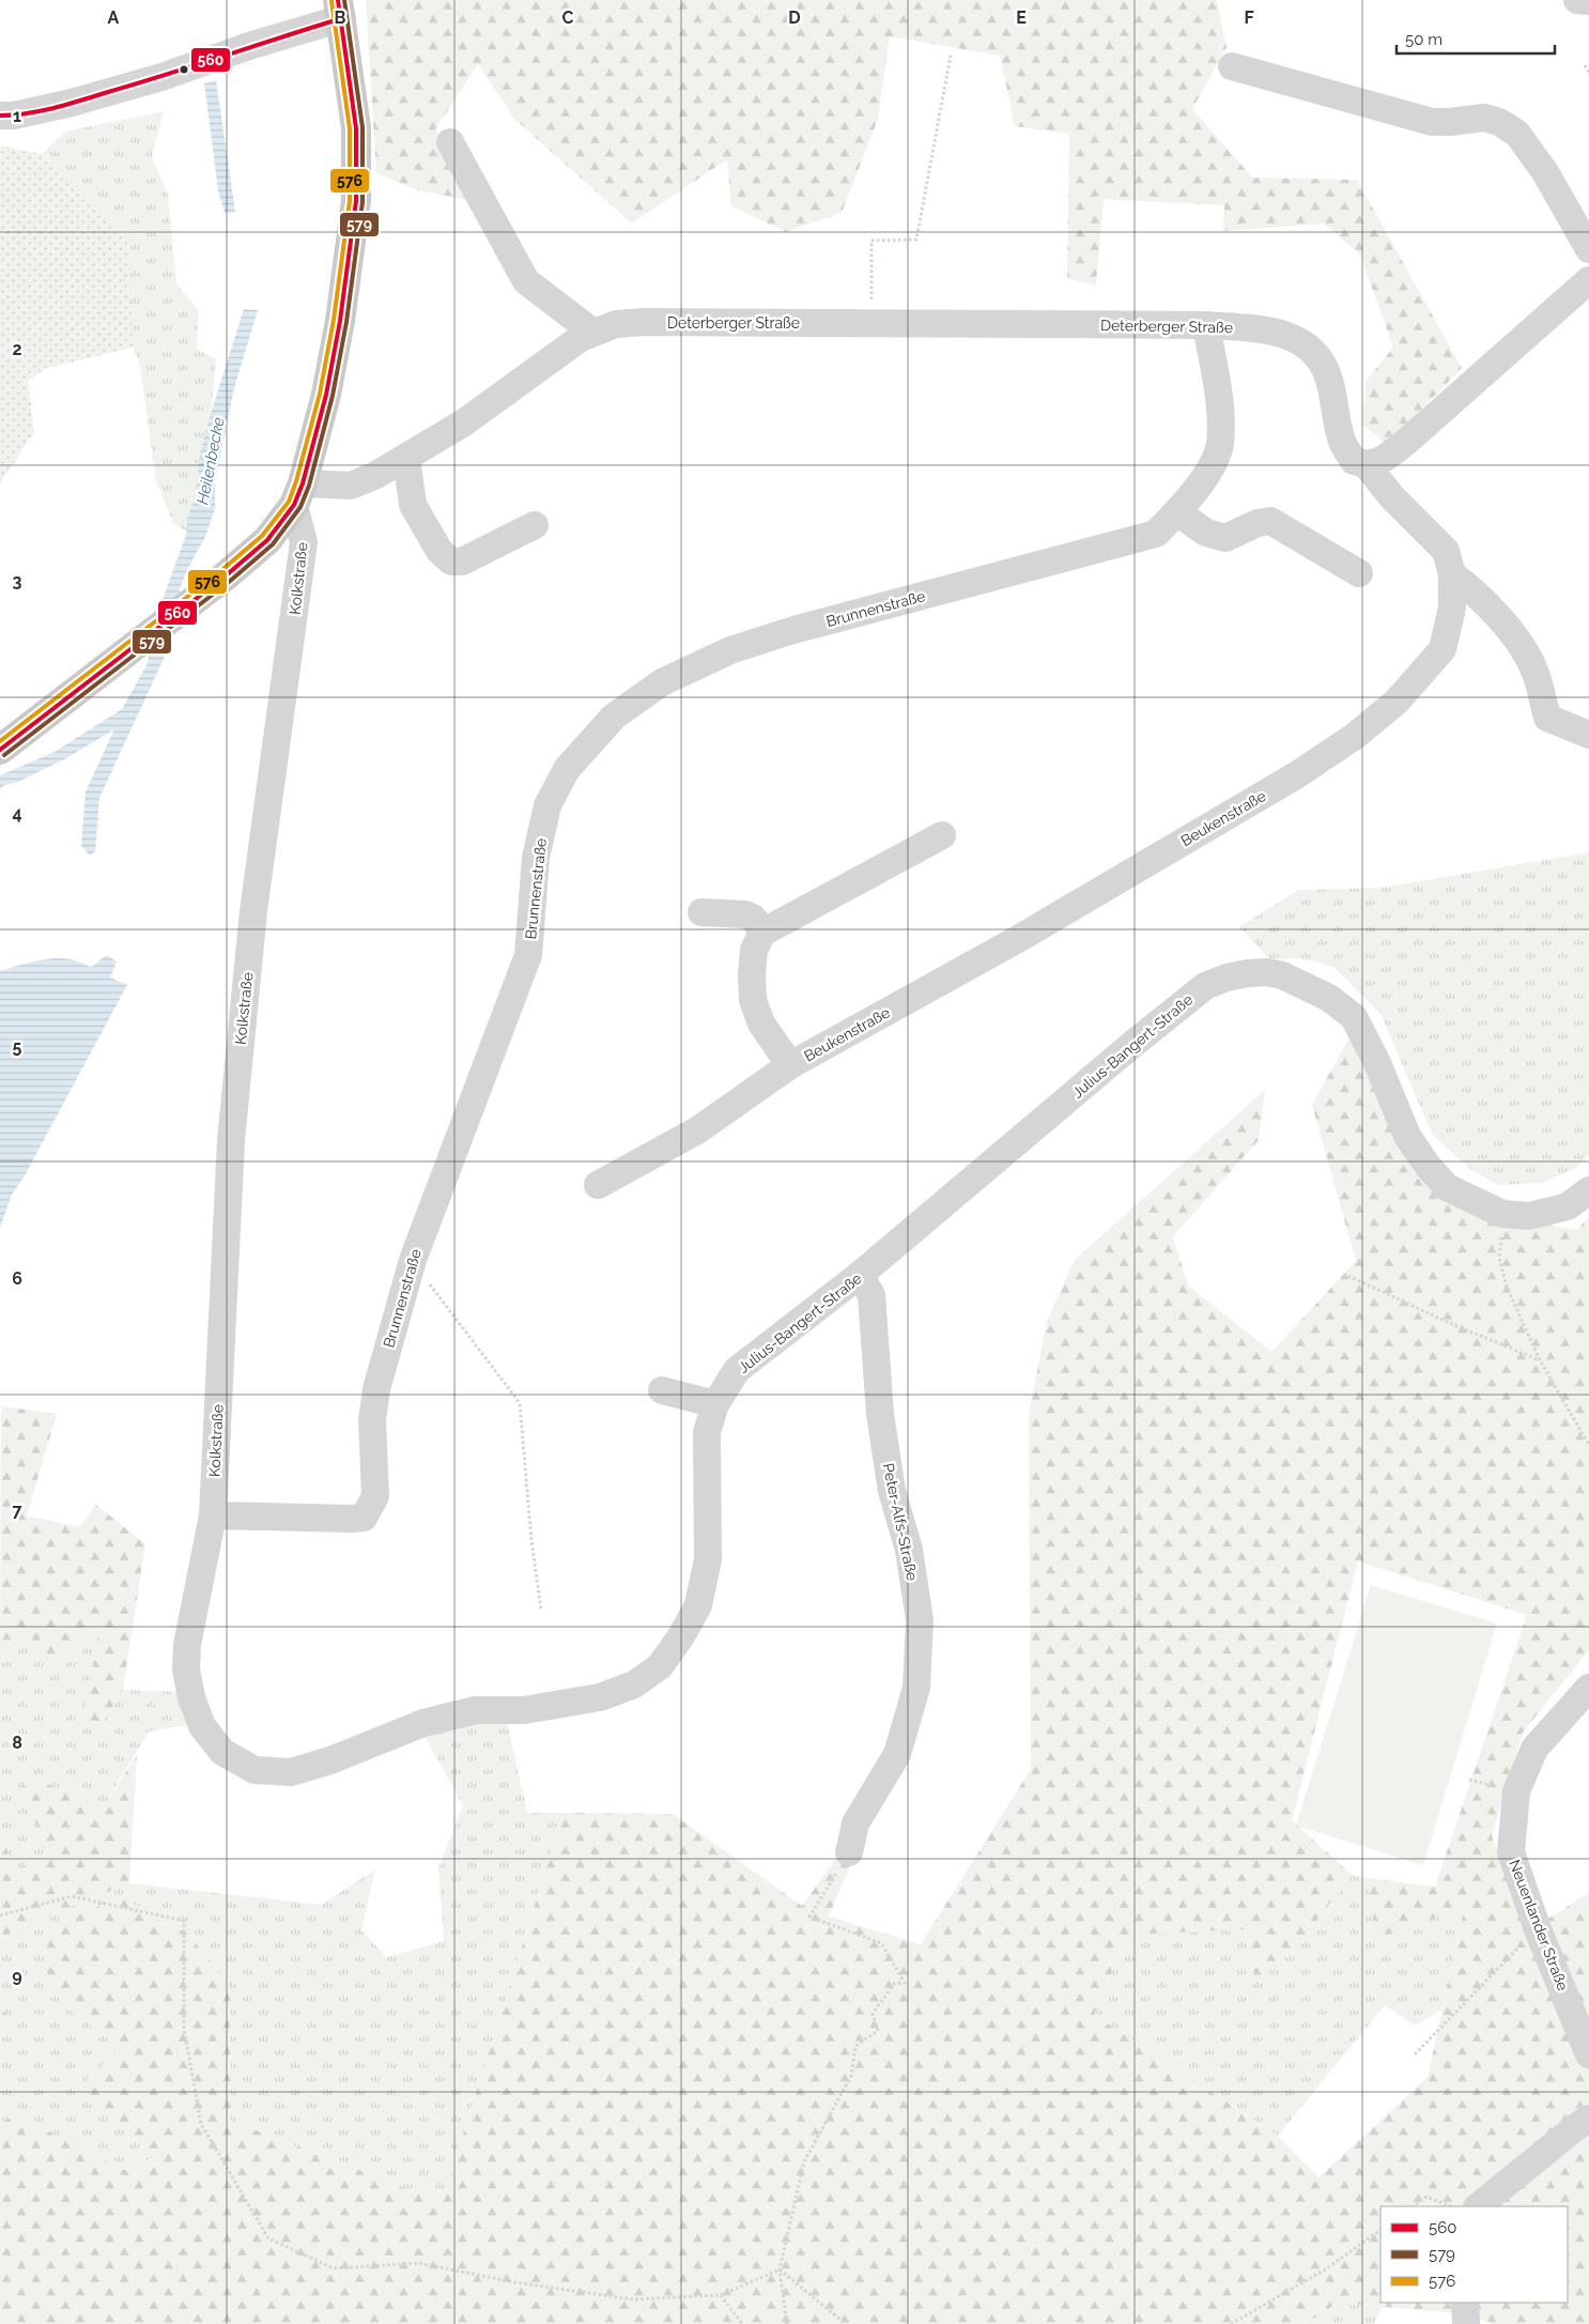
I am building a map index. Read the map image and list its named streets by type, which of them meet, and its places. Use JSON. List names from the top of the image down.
{
  "streets": {
    "street": [
      "Deterberger Straße",
      "Kolkstraße",
      "Brunnenstraße",
      "Beukenstraße",
      "Julius-Bangert-Straße",
      "Peter-Alfs-Straße",
      "Neuenlander Straße"
    ]
  },
  "crossings": [
    ["Deterberger Straße", "Kolkstraße"],
    ["Deterberger Straße", "Brunnenstraße"],
    ["Deterberger Straße", "Beukenstraße"],
    ["Kolkstraße", "Brunnenstraße"],
    ["Kolkstraße", "Julius-Bangert-Straße"],
    ["Brunnenstraße", "Julius-Bangert-Straße"],
    ["Julius-Bangert-Straße", "Peter-Alfs-Straße"]
  ],
  "water": ["Heilenbecke"],
  "lines": ["transit line 560", "transit line 579", "transit line 576"],
  "legend": ["560", "579", "576"],
  "scale_bar": "50 m",
  "grid": {
    "columns": [
      "A",
      "B",
      "C",
      "D",
      "E",
      "F"
    ],
    "rows": [
      "1",
      "2",
      "3",
      "4",
      "5",
      "6",
      "7",
      "8",
      "9"
    ]
  }
}
